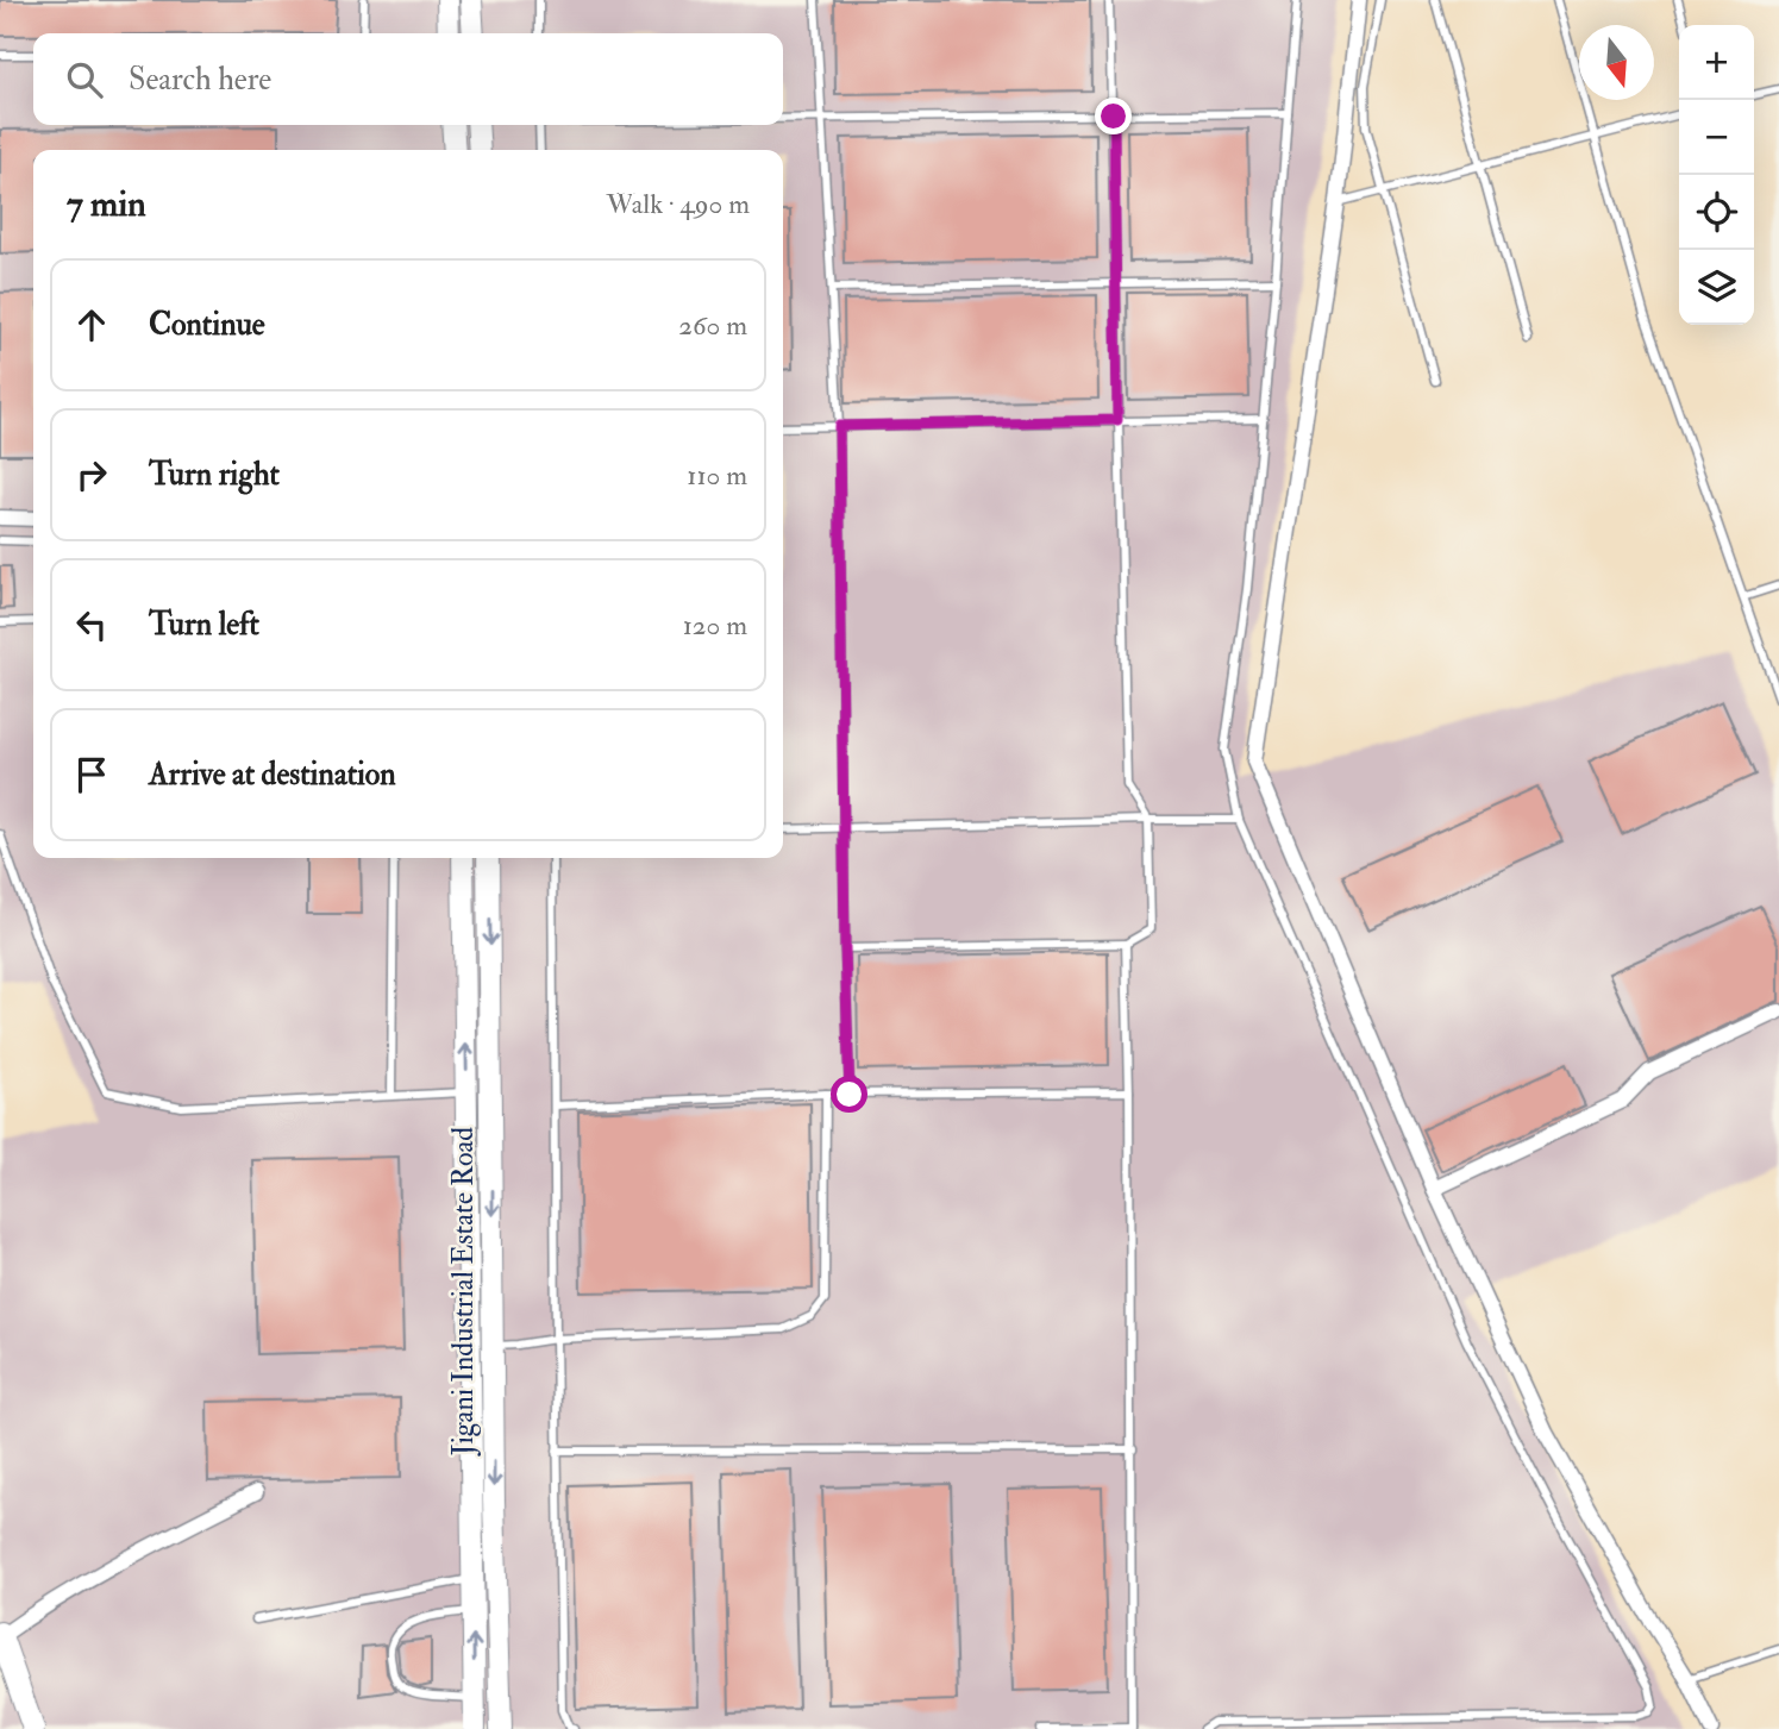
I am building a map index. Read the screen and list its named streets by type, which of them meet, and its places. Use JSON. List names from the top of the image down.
{
  "streets": {
    "main road": ["Jigani Industrial Estate Road"]
  },
  "north": "bottom",
  "page": {
    "map_buttons": ["+", "−"],
    "search": "Search here",
    "heading": ["7 min", "Walk · 490 m"],
    "list": [
      ["Continue", "260 m"],
      ["Turn right", "110 m"],
      ["Turn left", "120 m"],
      "Arrive at destination"
    ]
  }
}
